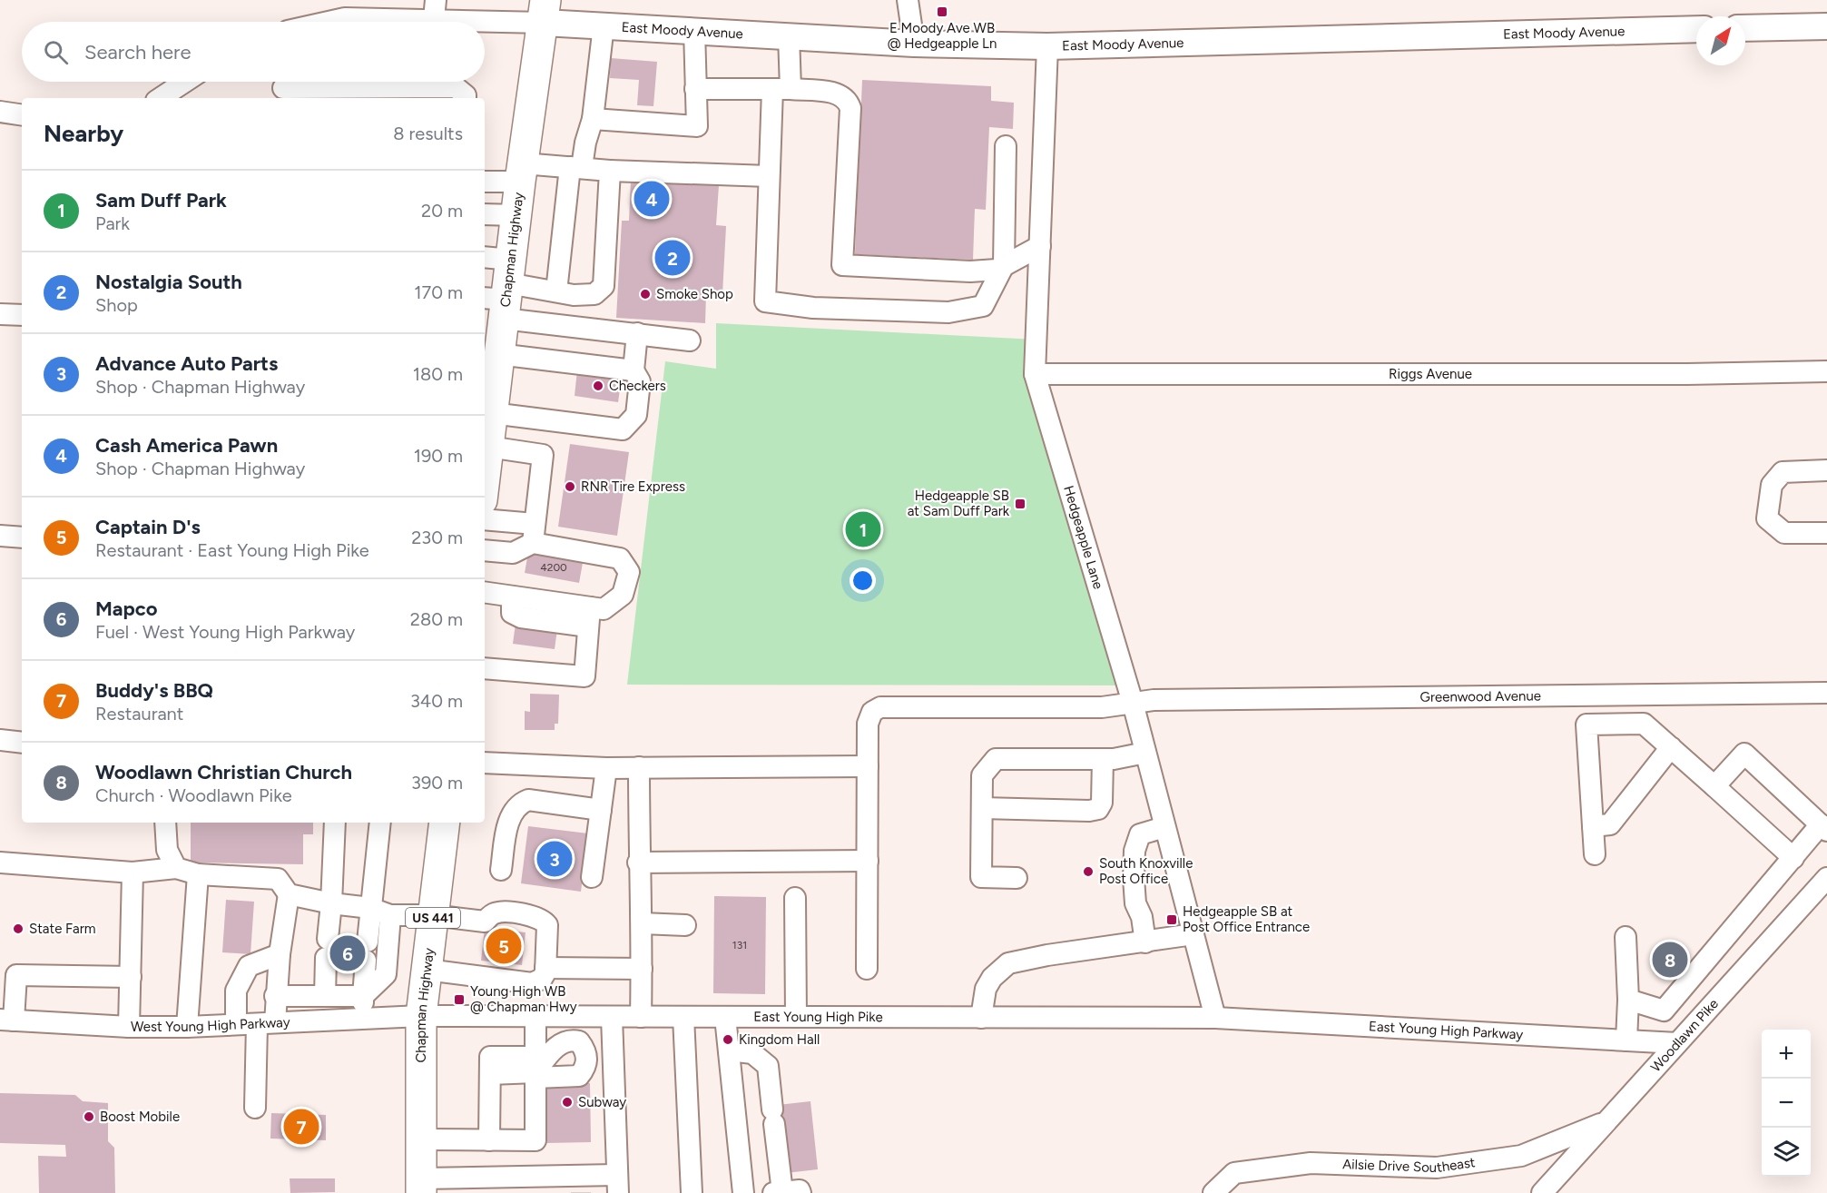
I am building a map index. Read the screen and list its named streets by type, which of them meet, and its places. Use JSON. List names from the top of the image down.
{
  "streets": {
    "highway": ["Chapman Highway", "US 441"],
    "main road": ["East Moody Avenue"],
    "street": [
      "Riggs Avenue",
      "Hedgeapple Lane",
      "Greenwood Avenue",
      "East Young High Pike",
      "West Young High Parkway",
      "East Young High Parkway",
      "Woodlawn Pike",
      "Ailsie Drive Southeast"
    ]
  },
  "crossings": [
    ["East Moody Avenue", "Chapman Highway"],
    ["East Moody Avenue", "Hedgeapple Lane"],
    ["Chapman Highway", "East Young High Pike"],
    ["Chapman Highway", "West Young High Parkway"],
    ["Riggs Avenue", "Hedgeapple Lane"],
    ["Hedgeapple Lane", "Greenwood Avenue"],
    ["Hedgeapple Lane", "East Young High Pike"],
    ["Hedgeapple Lane", "East Young High Parkway"],
    ["East Young High Pike", "West Young High Parkway"],
    ["East Young High Pike", "East Young High Parkway"],
    ["East Young High Parkway", "Woodlawn Pike"],
    ["Woodlawn Pike", "Ailsie Drive Southeast"]
  ],
  "places": {
    "transit": [
      "E Moody Ave WB @ Hedgeapple Ln",
      "Hedgeapple SB at Sam Duff Park",
      "Hedgeapple SB at Post Office Entrance",
      "Young High WB @ Chapman Hwy"
    ],
    "other": [
      "Smoke Shop",
      "Checkers",
      "RNR Tire Express",
      "South Knoxville Post Office",
      "State Farm",
      "Kingdom Hall",
      "Subway",
      "Boost Mobile"
    ]
  },
  "house_numbers": ["4200", "131"],
  "north": "top right",
  "page": {
    "search": "Search here",
    "heading": ["Nearby", "8 results"],
    "list": [
      {
        "mark": "1",
        "name": "Sam Duff Park",
        "note": "Park",
        "value": "20 m"
      },
      {
        "mark": "2",
        "name": "Nostalgia South",
        "note": "Shop",
        "value": "170 m"
      },
      {
        "mark": "3",
        "name": "Advance Auto Parts",
        "note": "Shop · Chapman Highway",
        "value": "180 m"
      },
      {
        "mark": "4",
        "name": "Cash America Pawn",
        "note": "Shop · Chapman Highway",
        "value": "190 m"
      },
      {
        "mark": "5",
        "name": "Captain D's",
        "note": "Restaurant · East Young High Pike",
        "value": "230 m"
      },
      {
        "mark": "6",
        "name": "Mapco",
        "note": "Fuel · West Young High Parkway",
        "value": "280 m"
      },
      {
        "mark": "7",
        "name": "Buddy's BBQ",
        "note": "Restaurant",
        "value": "340 m"
      },
      {
        "mark": "8",
        "name": "Woodlawn Christian Church",
        "note": "Church · Woodlawn Pike",
        "value": "390 m"
      }
    ],
    "pins": [
      "4",
      "2",
      "1",
      "3",
      "5",
      "6",
      "8",
      "7"
    ],
    "map_buttons": ["+", "−"]
  }
}
